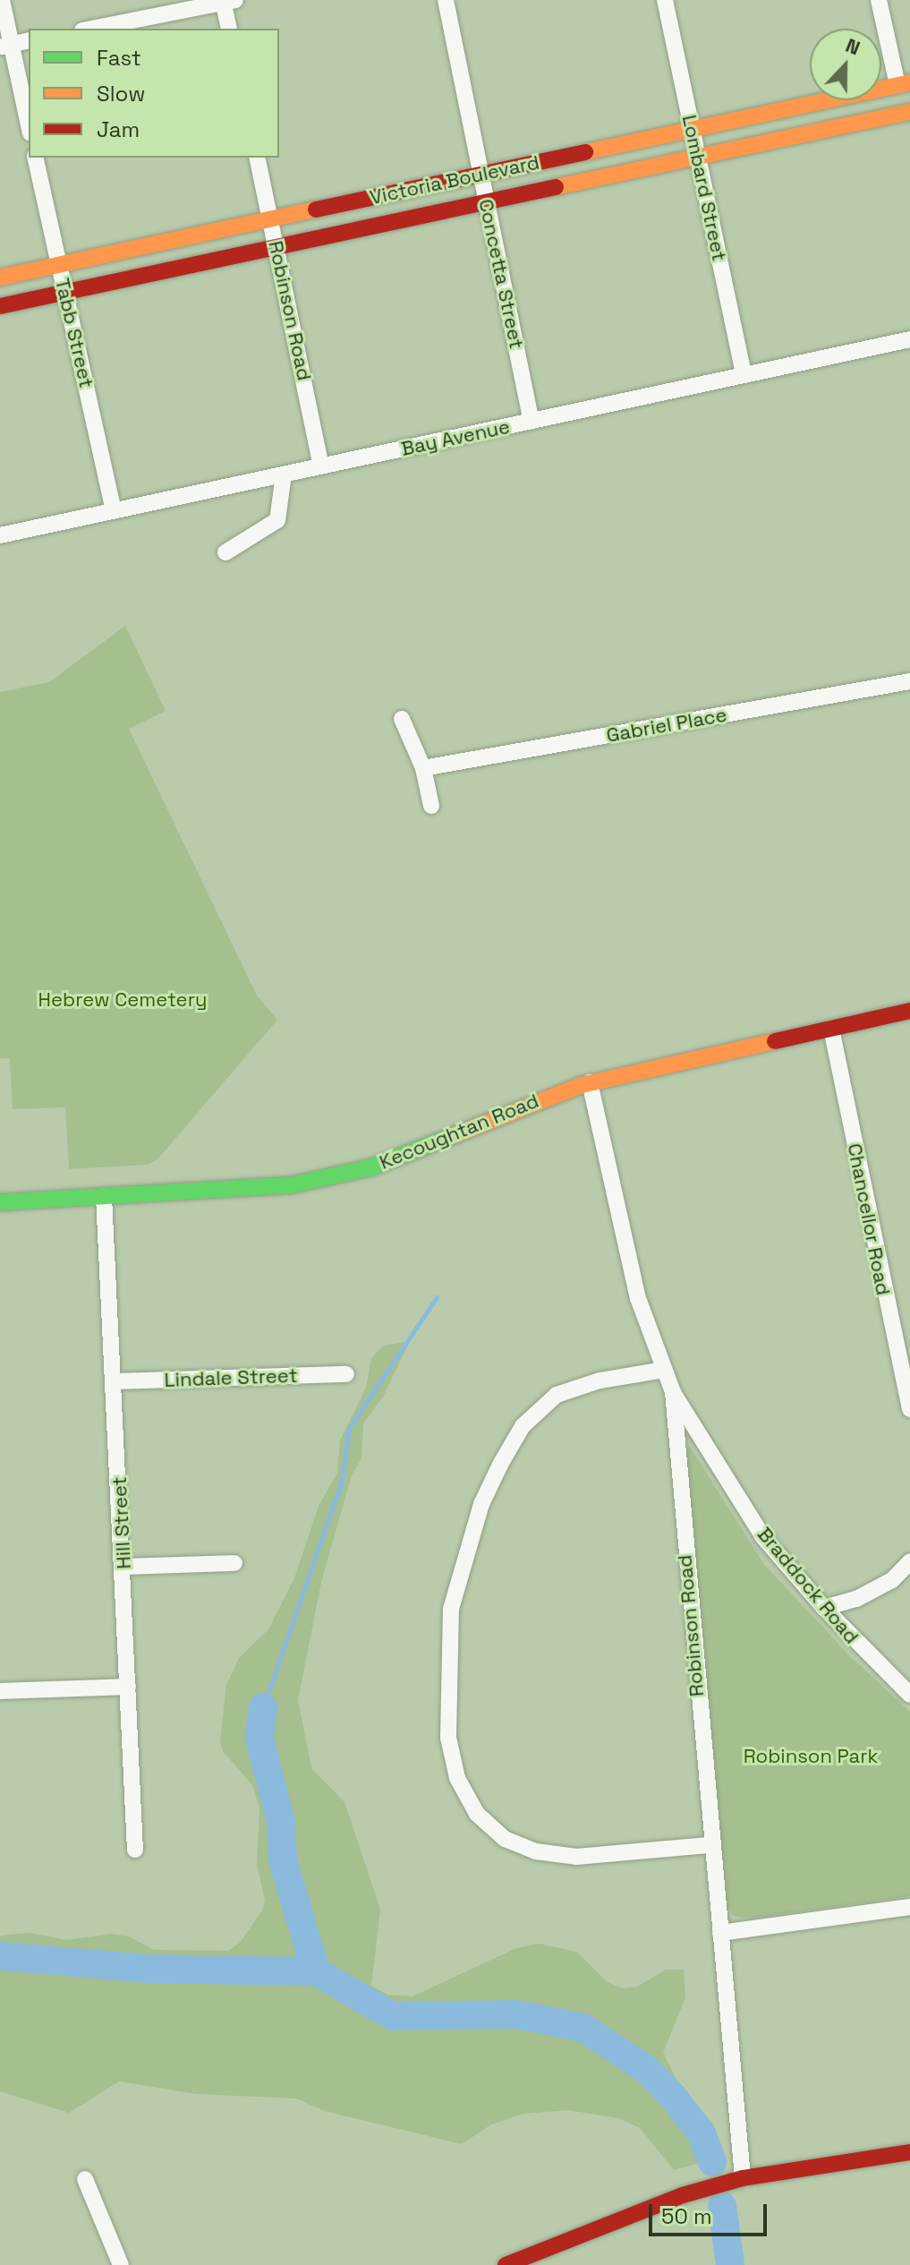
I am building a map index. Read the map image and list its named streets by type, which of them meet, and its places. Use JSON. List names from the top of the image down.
{
  "streets": {
    "main road": ["Victoria Boulevard", "Kecoughtan Road"],
    "street": [
      "Lombard Street",
      "Concetta Street",
      "Robinson Road",
      "Tabb Street",
      "Bay Avenue",
      "Gabriel Place",
      "Chancellor Road",
      "Lindale Street",
      "Hill Street",
      "Braddock Road"
    ]
  },
  "crossings": [
    ["Victoria Boulevard", "Lombard Street"],
    ["Victoria Boulevard", "Concetta Street"],
    ["Victoria Boulevard", "Robinson Road"],
    ["Victoria Boulevard", "Tabb Street"],
    ["Lombard Street", "Bay Avenue"],
    ["Concetta Street", "Bay Avenue"],
    ["Robinson Road", "Bay Avenue"],
    ["Robinson Road", "Kecoughtan Road"],
    ["Robinson Road", "Braddock Road"],
    ["Tabb Street", "Bay Avenue"],
    ["Kecoughtan Road", "Chancellor Road"],
    ["Kecoughtan Road", "Hill Street"],
    ["Lindale Street", "Hill Street"]
  ],
  "parks": ["Hebrew Cemetery", "Robinson Park"],
  "legend": ["Fast", "Slow", "Jam"],
  "scale_bar": "50 m",
  "north": "top"
}
